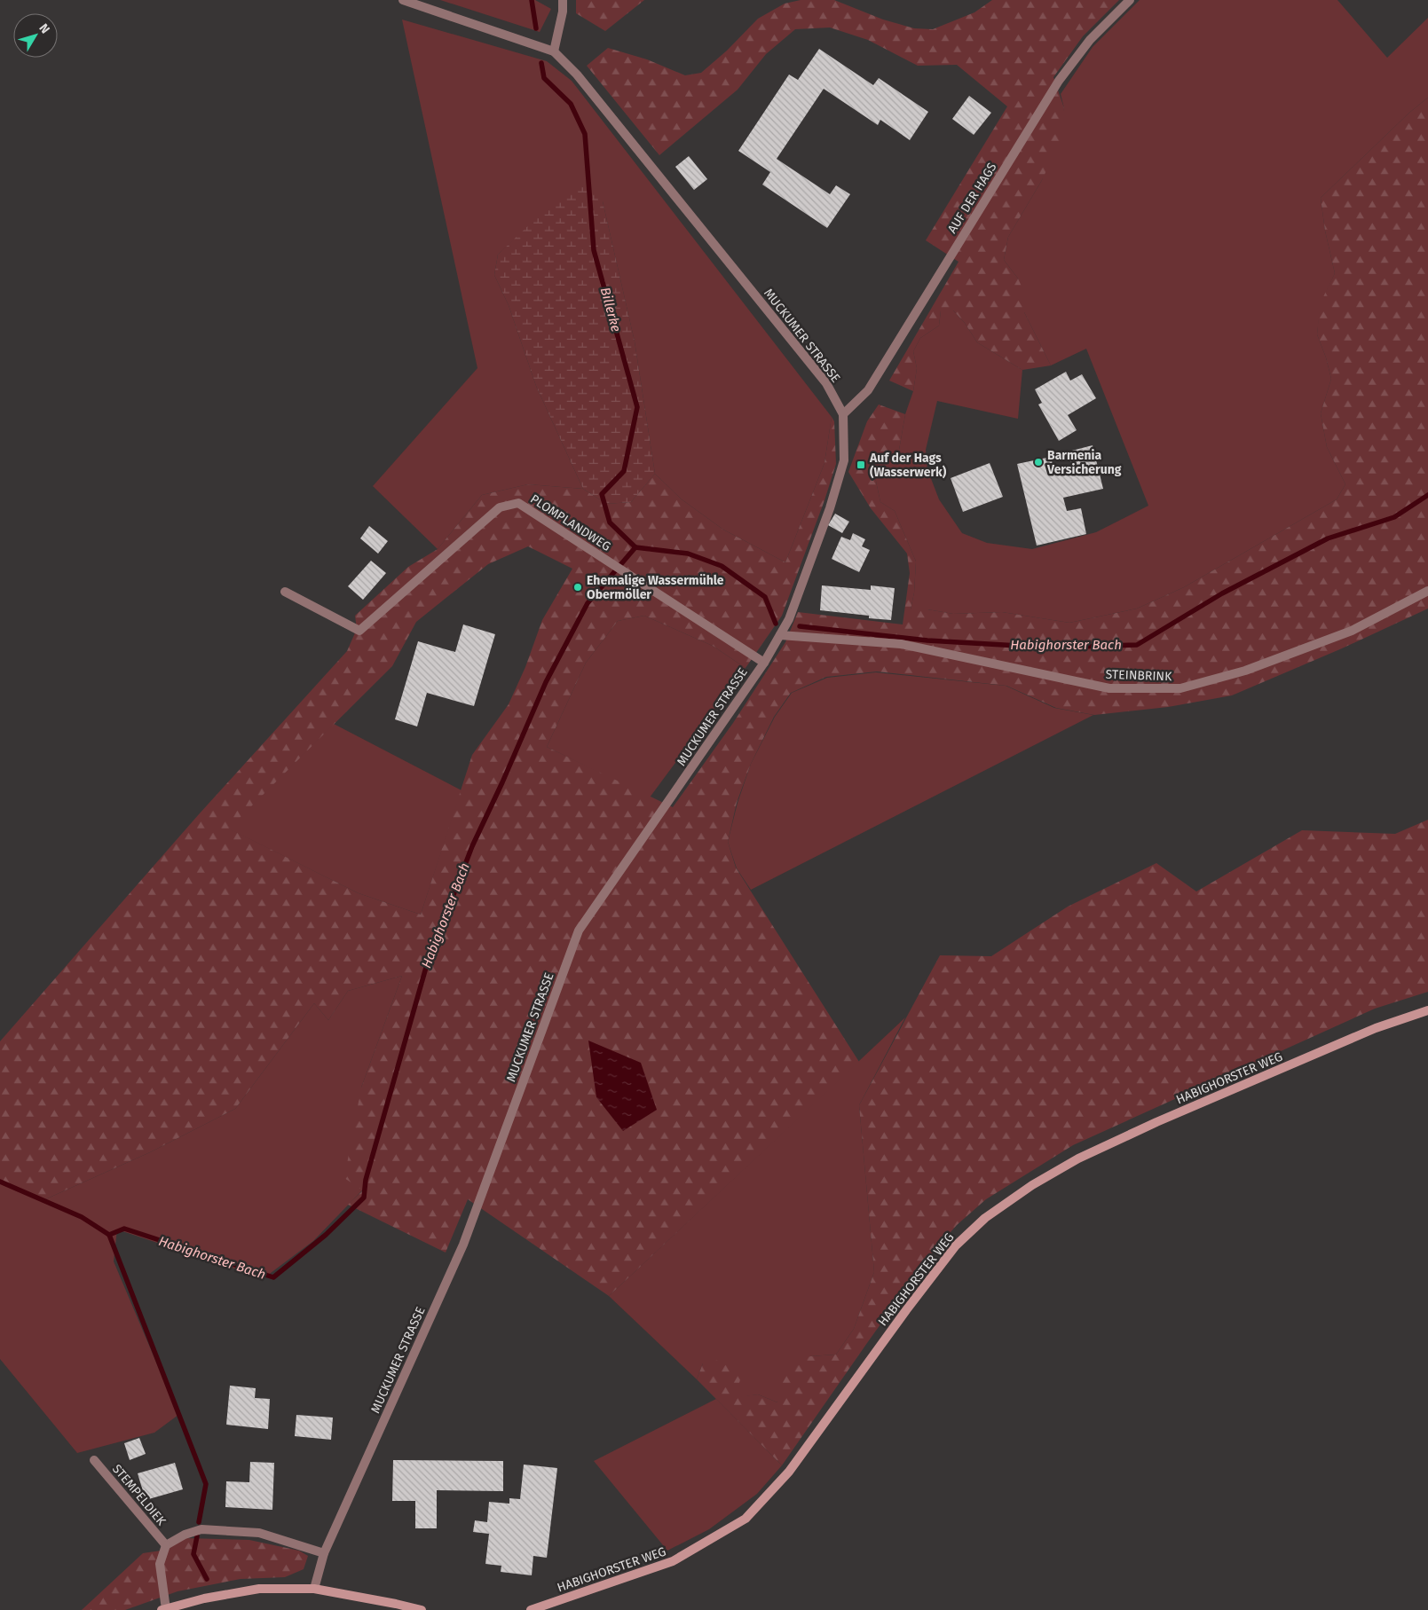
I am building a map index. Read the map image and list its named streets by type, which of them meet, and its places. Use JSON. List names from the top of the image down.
{
  "streets": {
    "street": [
      "AUF DER HAGS",
      "MUCKUMER STRASSE",
      "PLOMPLANDWEG",
      "STEINBRINK",
      "HABIGHORSTER WEG",
      "STEMPELDIEK"
    ]
  },
  "crossings": [
    ["AUF DER HAGS", "MUCKUMER STRASSE"],
    ["MUCKUMER STRASSE", "PLOMPLANDWEG"],
    ["MUCKUMER STRASSE", "STEINBRINK"]
  ],
  "water": ["Billerke", "Habighorster Bach"],
  "places": {
    "other": ["Barmenia Versicherung", "Ehemalige Wassermühle Obermöller"],
    "transit": ["Auf der Hags (Wasserwerk)"]
  },
  "north": "top right"
}
